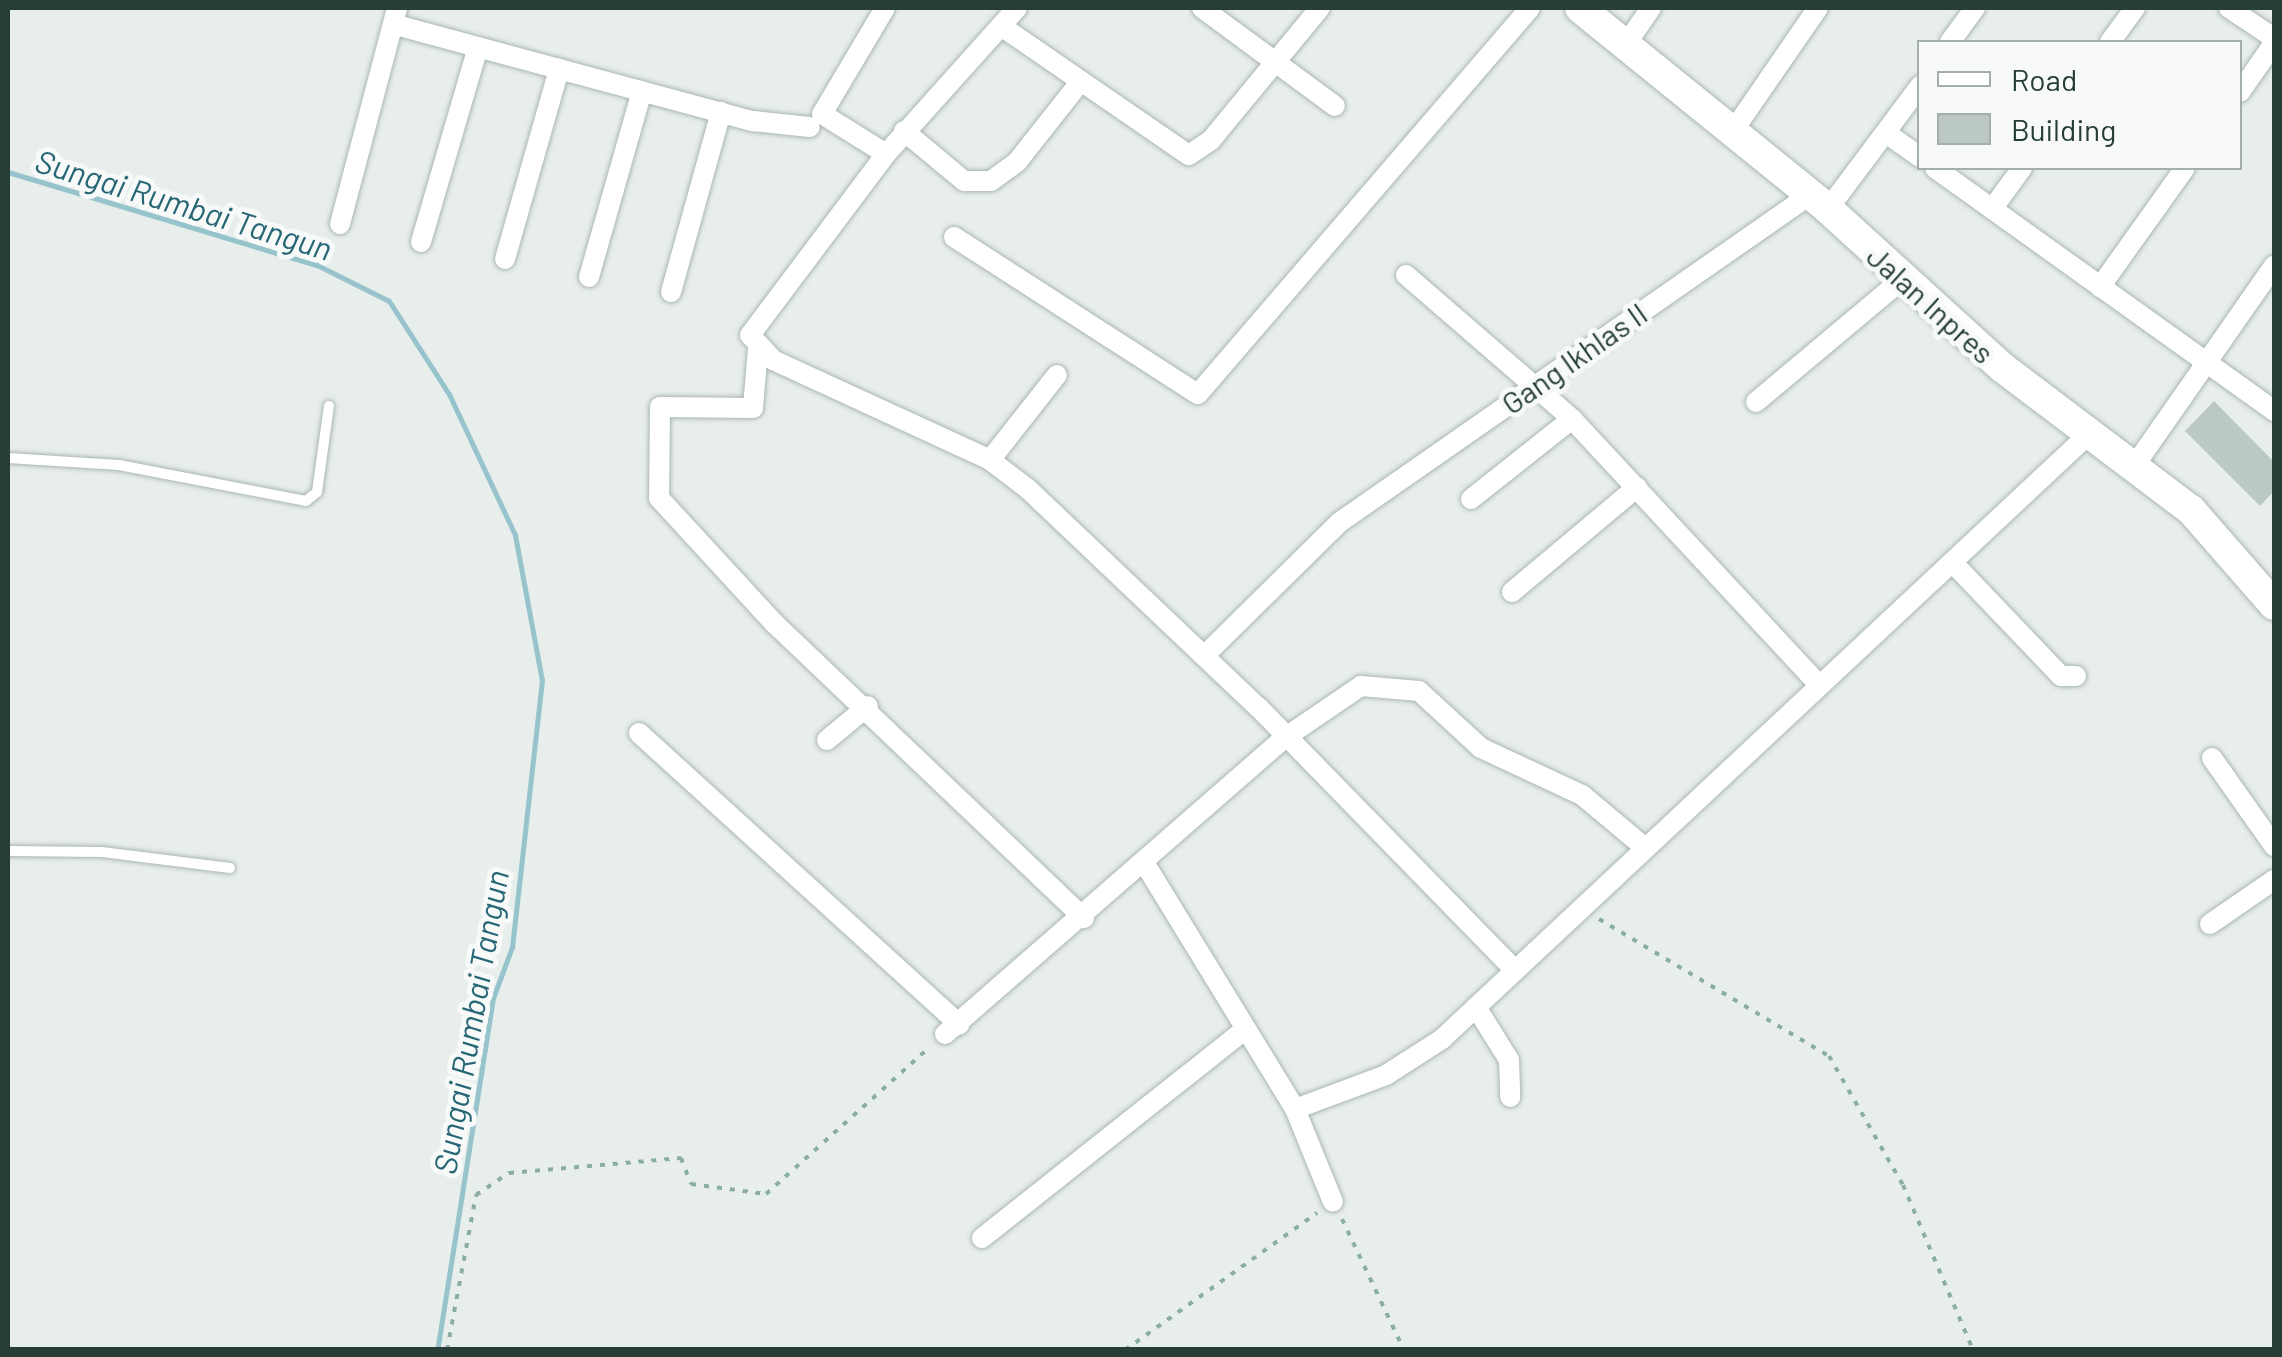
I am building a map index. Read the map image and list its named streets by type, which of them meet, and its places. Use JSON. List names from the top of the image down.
{
  "streets": {
    "main road": ["Jalan Inpres"],
    "street": ["Gang Ikhlas II"]
  },
  "crossings": [
    ["Jalan Inpres", "Gang Ikhlas II"]
  ],
  "water": ["Sungai Rumbai Tangun"],
  "legend": ["Road", "Building"]
}
